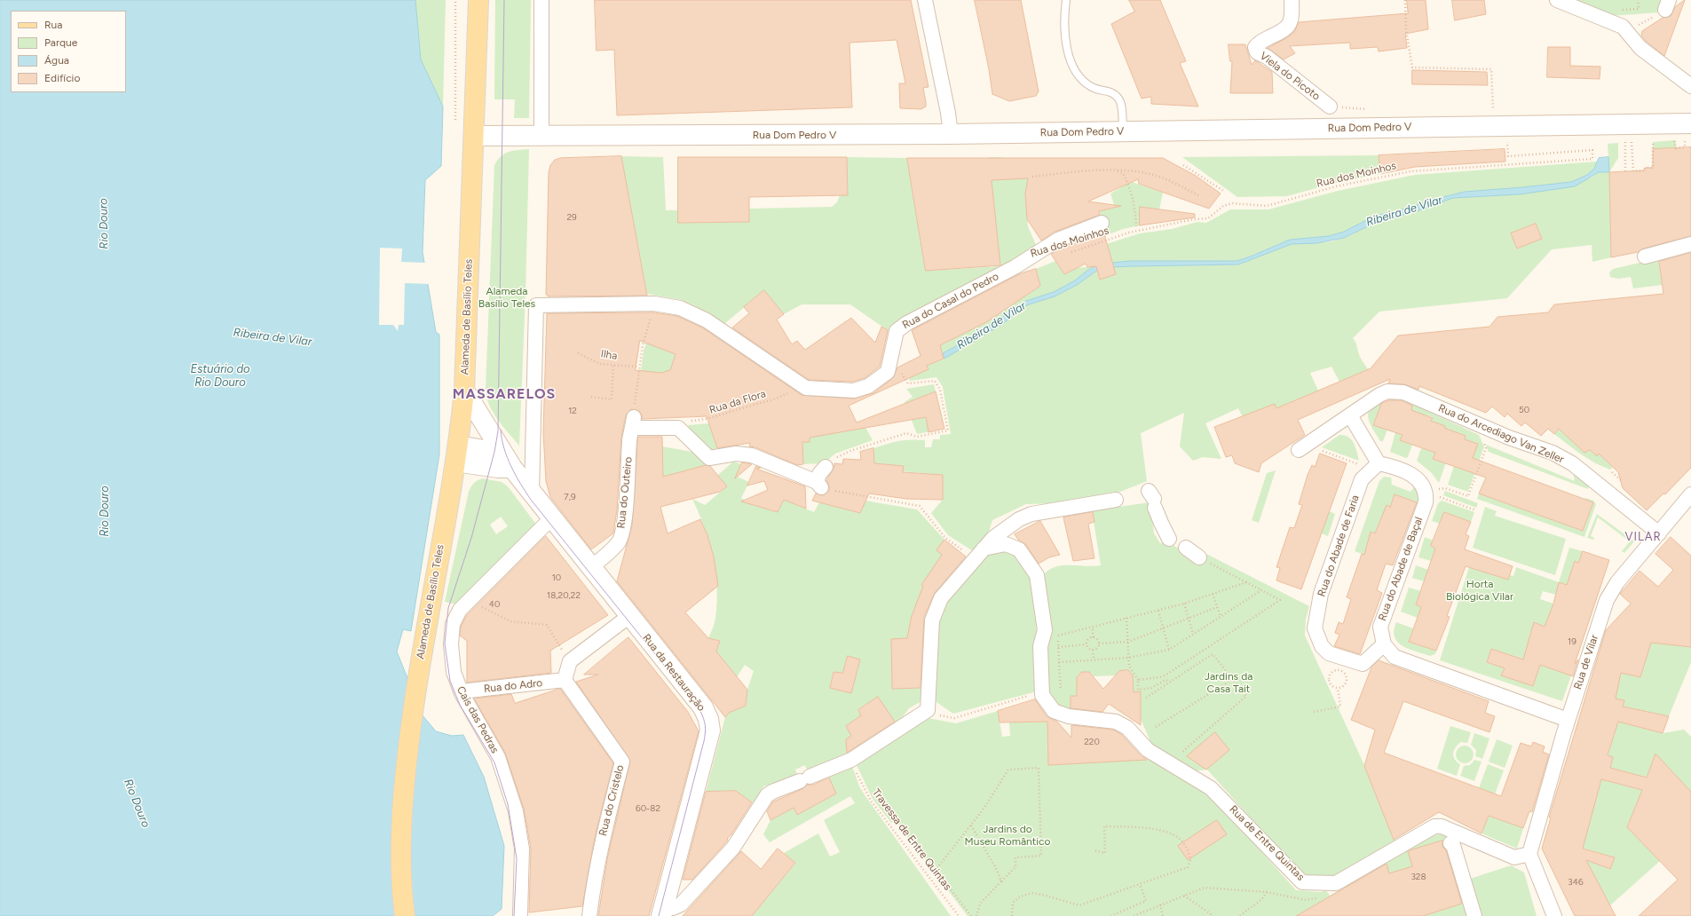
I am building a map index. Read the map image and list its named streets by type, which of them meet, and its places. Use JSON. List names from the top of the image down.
{
  "streets": {
    "main road": ["Rua Dom Pedro V", "Alameda de Basílio Teles", "Rua da Restauração"],
    "street": [
      "Viela do Picoto",
      "Rua do Casal do Pedro",
      "Rua do Arcediago Van Zeller",
      "Rua do Outeiro",
      "Rua do Abade de Faria",
      "Rua do Abade de Baçal",
      "Rua de Vilar",
      "Rua do Adro",
      "Cais das Pedras",
      "Rua do Cristelo",
      "Rua de Entre Quintas"
    ],
    "path": [
      "Rua dos Moinhos",
      "Ilha",
      "Rua da Flora",
      "Travessa de Entre Quintas"
    ]
  },
  "crossings": [
    ["Rua Dom Pedro V", "Rua dos Moinhos"],
    ["Rua Dom Pedro V", "Alameda de Basílio Teles"],
    ["Rua do Casal do Pedro", "Rua da Flora"],
    ["Alameda de Basílio Teles", "Rua da Restauração"],
    ["Rua do Arcediago Van Zeller", "Rua de Vilar"],
    ["Rua do Outeiro", "Rua da Restauração"],
    ["Rua do Abade de Faria", "Rua do Abade de Baçal"],
    ["Rua de Vilar", "Rua de Entre Quintas"],
    ["Rua da Restauração", "Cais das Pedras"],
    ["Rua do Adro", "Cais das Pedras"],
    ["Rua do Adro", "Rua do Cristelo"]
  ],
  "districts": ["MASSARELOS", "VILAR"],
  "water": ["Ribeira de Vilar", "Rio Douro", "Estuário do Rio Douro"],
  "parks": [
    "Alameda Basílio Teles",
    "Horta Biológica Vilar",
    "Jardins da Casa Tait",
    "Jardins do Museu Romântico"
  ],
  "house_numbers": [
    "29",
    "50",
    "12",
    "7,9",
    "10",
    "18,20,22",
    "40",
    "19",
    "220",
    "60-82",
    "328",
    "346"
  ],
  "legend": [
    "Rua",
    "Parque",
    "Água",
    "Edifício"
  ]
}
